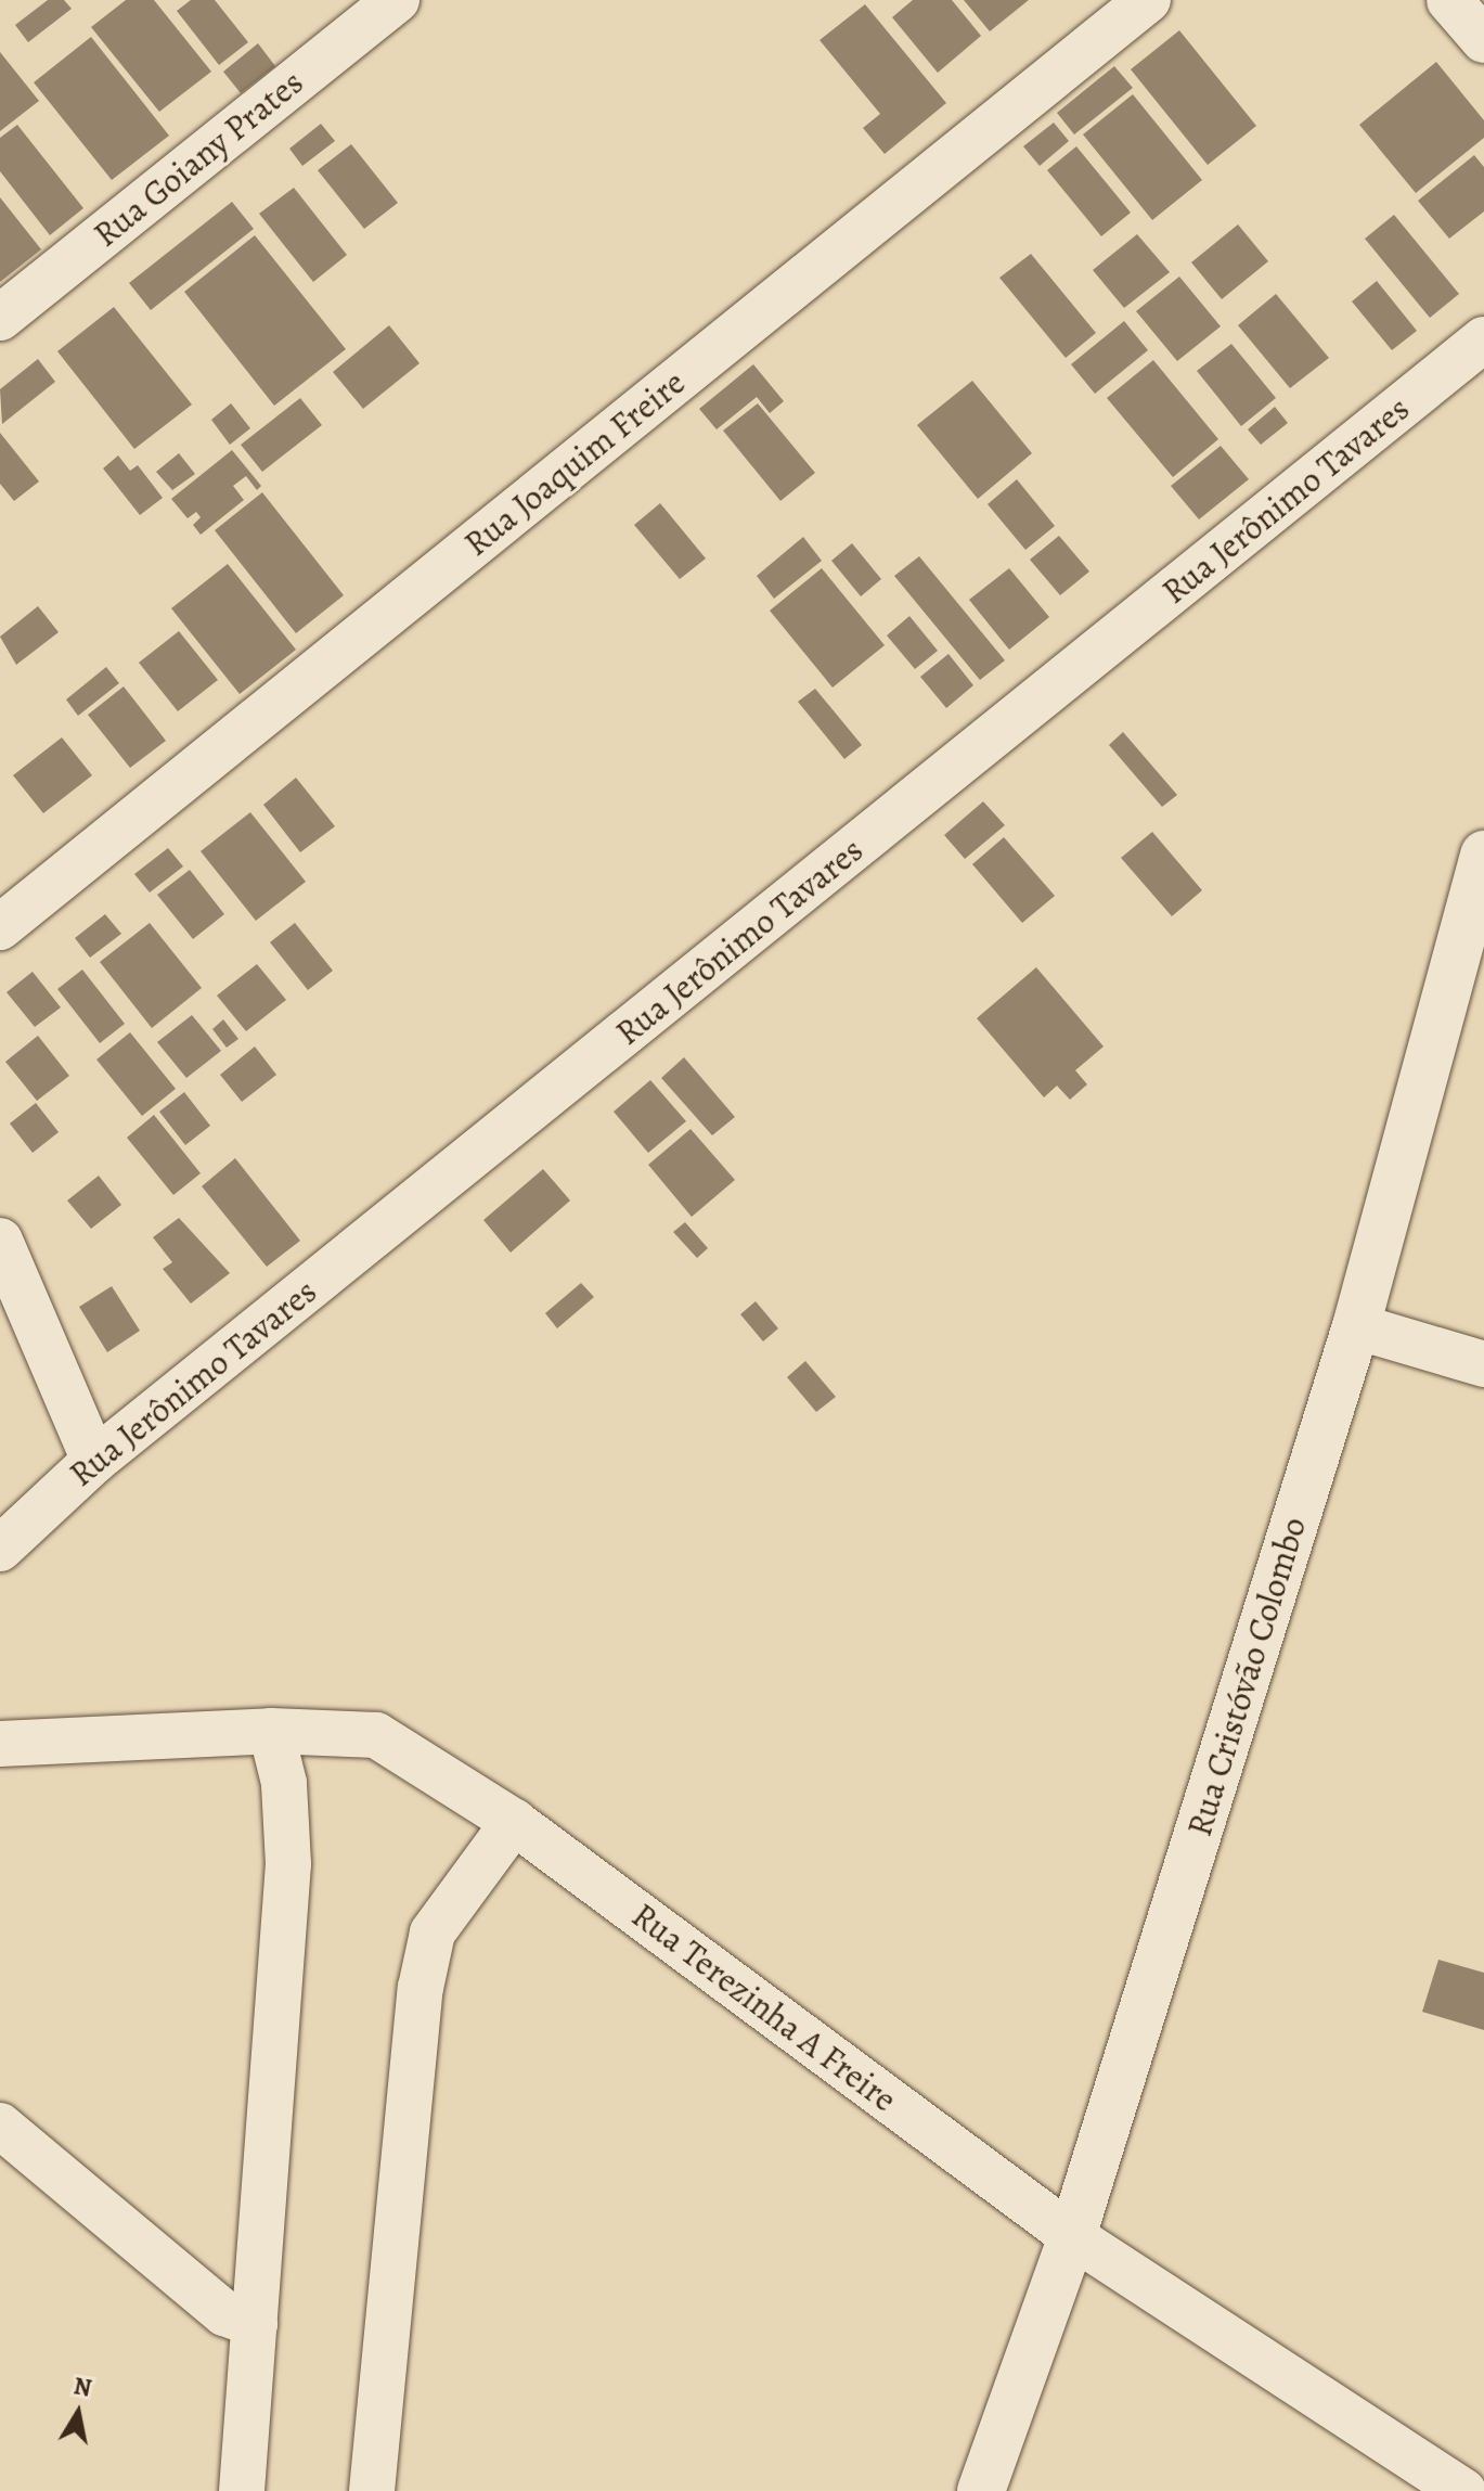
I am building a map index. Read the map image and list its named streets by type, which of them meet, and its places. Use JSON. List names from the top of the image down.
{
  "streets": {
    "street": [
      "Rua Goiany Prates",
      "Rua Joaquim Freire",
      "Rua Jerônimo Tavares",
      "Rua Cristóvão Colombo",
      "Rua Terezinha A Freire"
    ]
  },
  "crossings": [
    ["Rua Cristóvão Colombo", "Rua Terezinha A Freire"]
  ],
  "north": "top"
}
